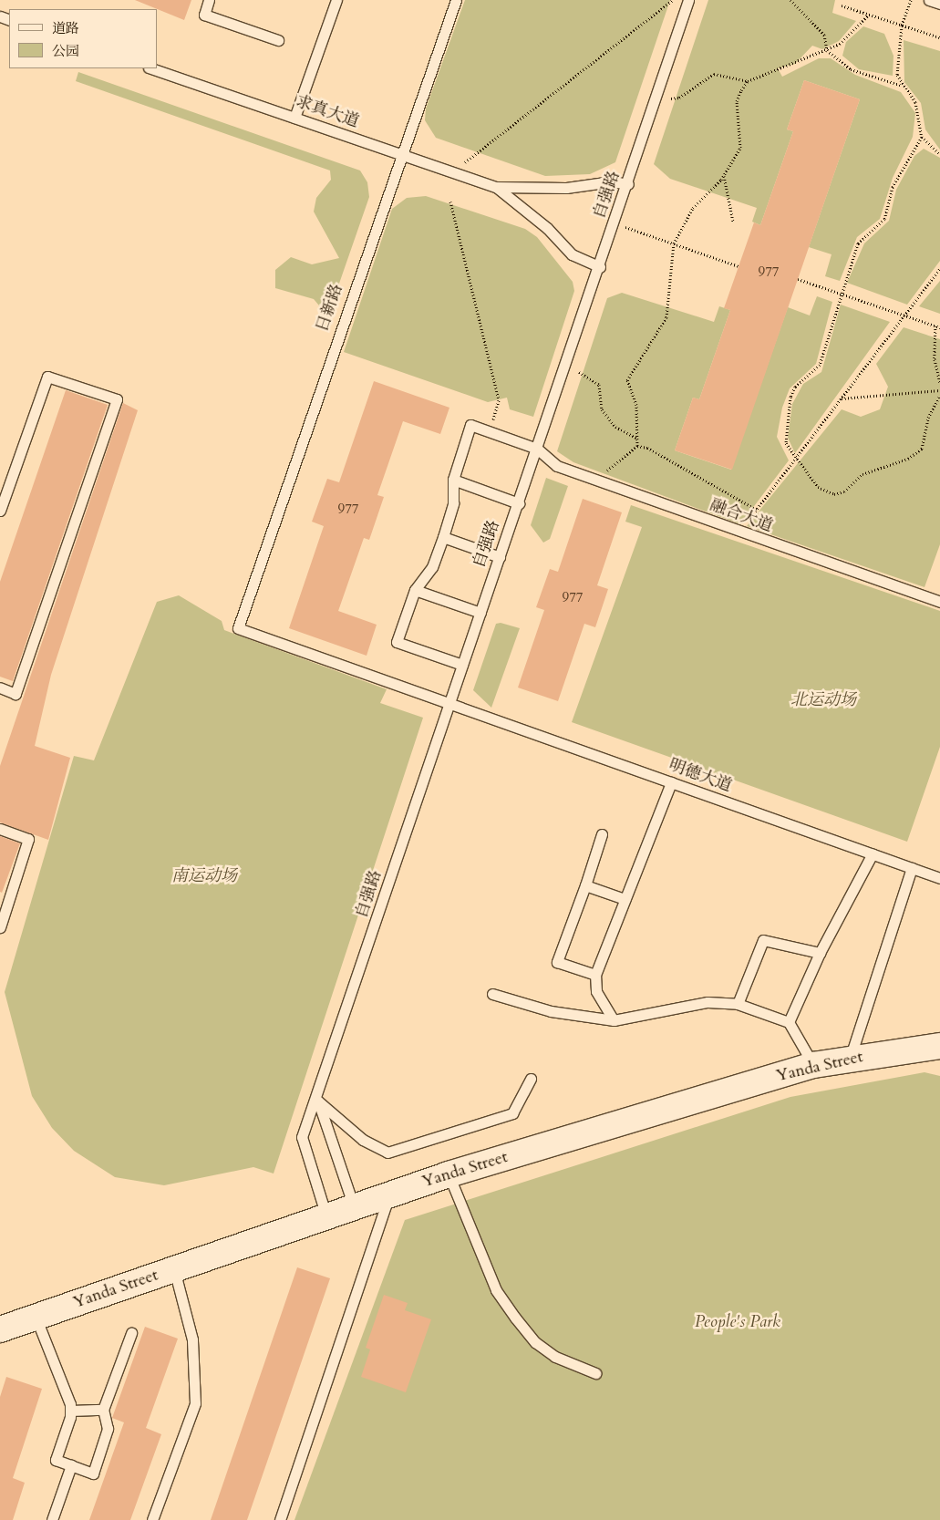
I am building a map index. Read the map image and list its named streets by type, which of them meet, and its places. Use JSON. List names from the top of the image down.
{
  "streets": {
    "main road": ["Yanda Street"],
    "lane": [
      "求真大道",
      "自强路",
      "日新路",
      "融合大道",
      "明德大道"
    ]
  },
  "crossings": [
    ["求真大道", "日新路"],
    ["自强路", "融合大道"],
    ["自强路", "明德大道"],
    ["自强路", "Yanda Street"],
    ["日新路", "明德大道"]
  ],
  "parks": ["北运动场", "南运动场", "People's Park"],
  "house_numbers": ["977", "977", "977"],
  "legend": ["道路", "公园"]
}
